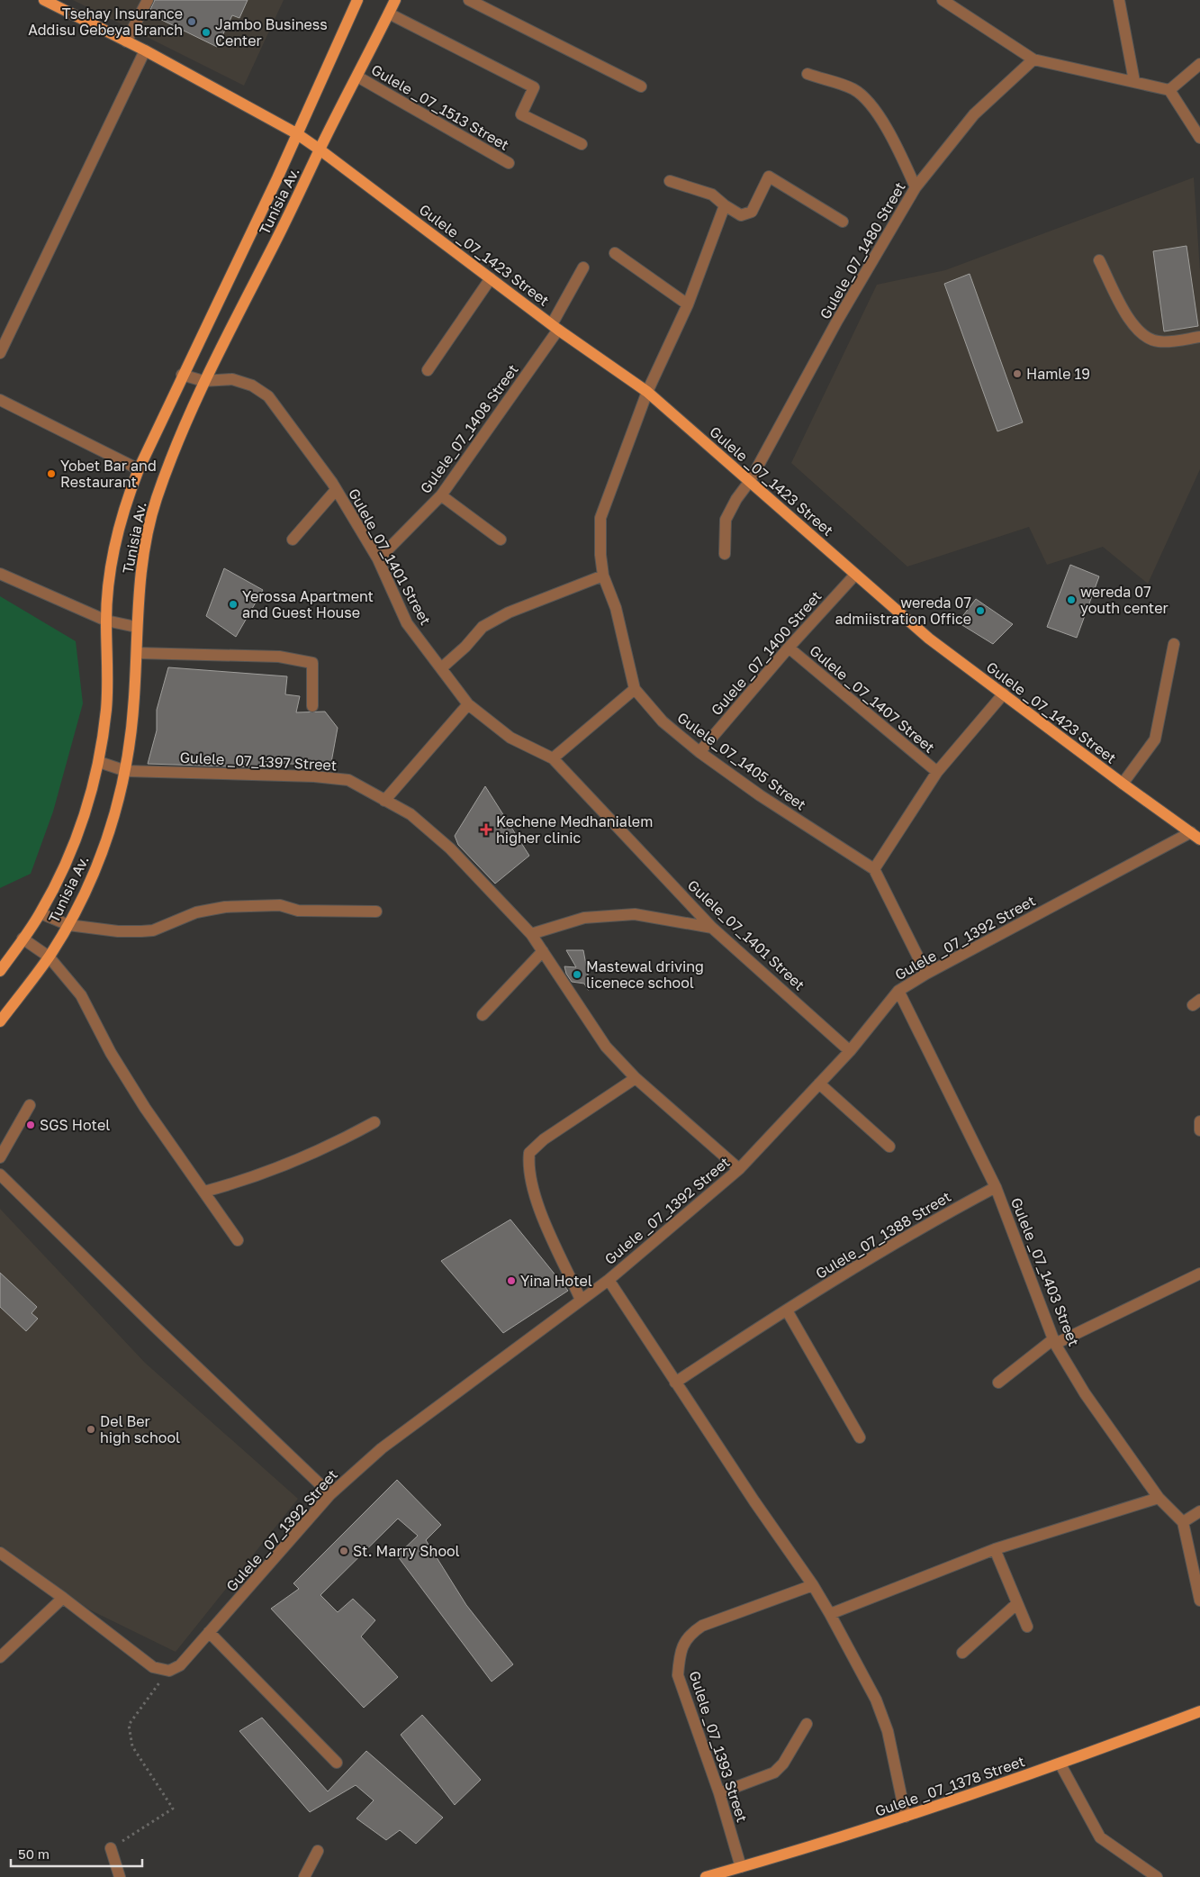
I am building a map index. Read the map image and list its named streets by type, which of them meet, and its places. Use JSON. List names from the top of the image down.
{
  "streets": {
    "main road": ["Tunisia Av.", "Gulele _07_1423 Street", "Gulele _07_1378 Street"],
    "street": [
      "Gulele _07_1513 Street",
      "Gulele_07_1480 Street",
      "Gulele_07_1408 Street",
      "Gulele_07_1401 Street",
      "Gulele _07_1400 Street",
      "Gulele _07_1407 Street",
      "Gulele _07_1397 Street",
      "Gulele_07_1405 Street",
      "Gulele _07_1392 Street",
      "Gulele_07_1388 Street",
      "Gulele _07_1403 Street",
      "Gulele _07_1393 Street"
    ]
  },
  "crossings": [
    ["Gulele _07_1513 Street", "Tunisia Av."],
    ["Tunisia Av.", "Gulele _07_1423 Street"],
    ["Tunisia Av.", "Gulele_07_1401 Street"],
    ["Tunisia Av.", "Gulele _07_1397 Street"],
    ["Gulele_07_1480 Street", "Gulele _07_1423 Street"],
    ["Gulele _07_1423 Street", "Gulele_07_1408 Street"],
    ["Gulele _07_1423 Street", "Gulele _07_1400 Street"],
    ["Gulele _07_1423 Street", "Gulele_07_1405 Street"],
    ["Gulele _07_1423 Street", "Gulele _07_1392 Street"],
    ["Gulele_07_1408 Street", "Gulele_07_1401 Street"],
    ["Gulele_07_1401 Street", "Gulele _07_1392 Street"],
    ["Gulele _07_1400 Street", "Gulele _07_1407 Street"],
    ["Gulele _07_1400 Street", "Gulele_07_1405 Street"],
    ["Gulele _07_1397 Street", "Gulele _07_1392 Street"],
    ["Gulele _07_1392 Street", "Gulele _07_1403 Street"],
    ["Gulele_07_1388 Street", "Gulele _07_1403 Street"],
    ["Gulele _07_1393 Street", "Gulele _07_1378 Street"]
  ],
  "places": {
    "other": [
      "Tsehay Insurance Addisu Gebeya Branch",
      "Jambo Business Center",
      "Hamle 19",
      "Yobet Bar and Restaurant",
      "wereda 07 youth center",
      "Yerossa Apartment and Guest House",
      "wereda 07 admiistration Office",
      "Mastewal driving licenece school",
      "SGS Hotel",
      "Yina Hotel",
      "Del Ber high school",
      "St. Marry Shool"
    ],
    "health": ["Kechene Medhanialem higher clinic"]
  },
  "scale_bar": "50 m"
}
